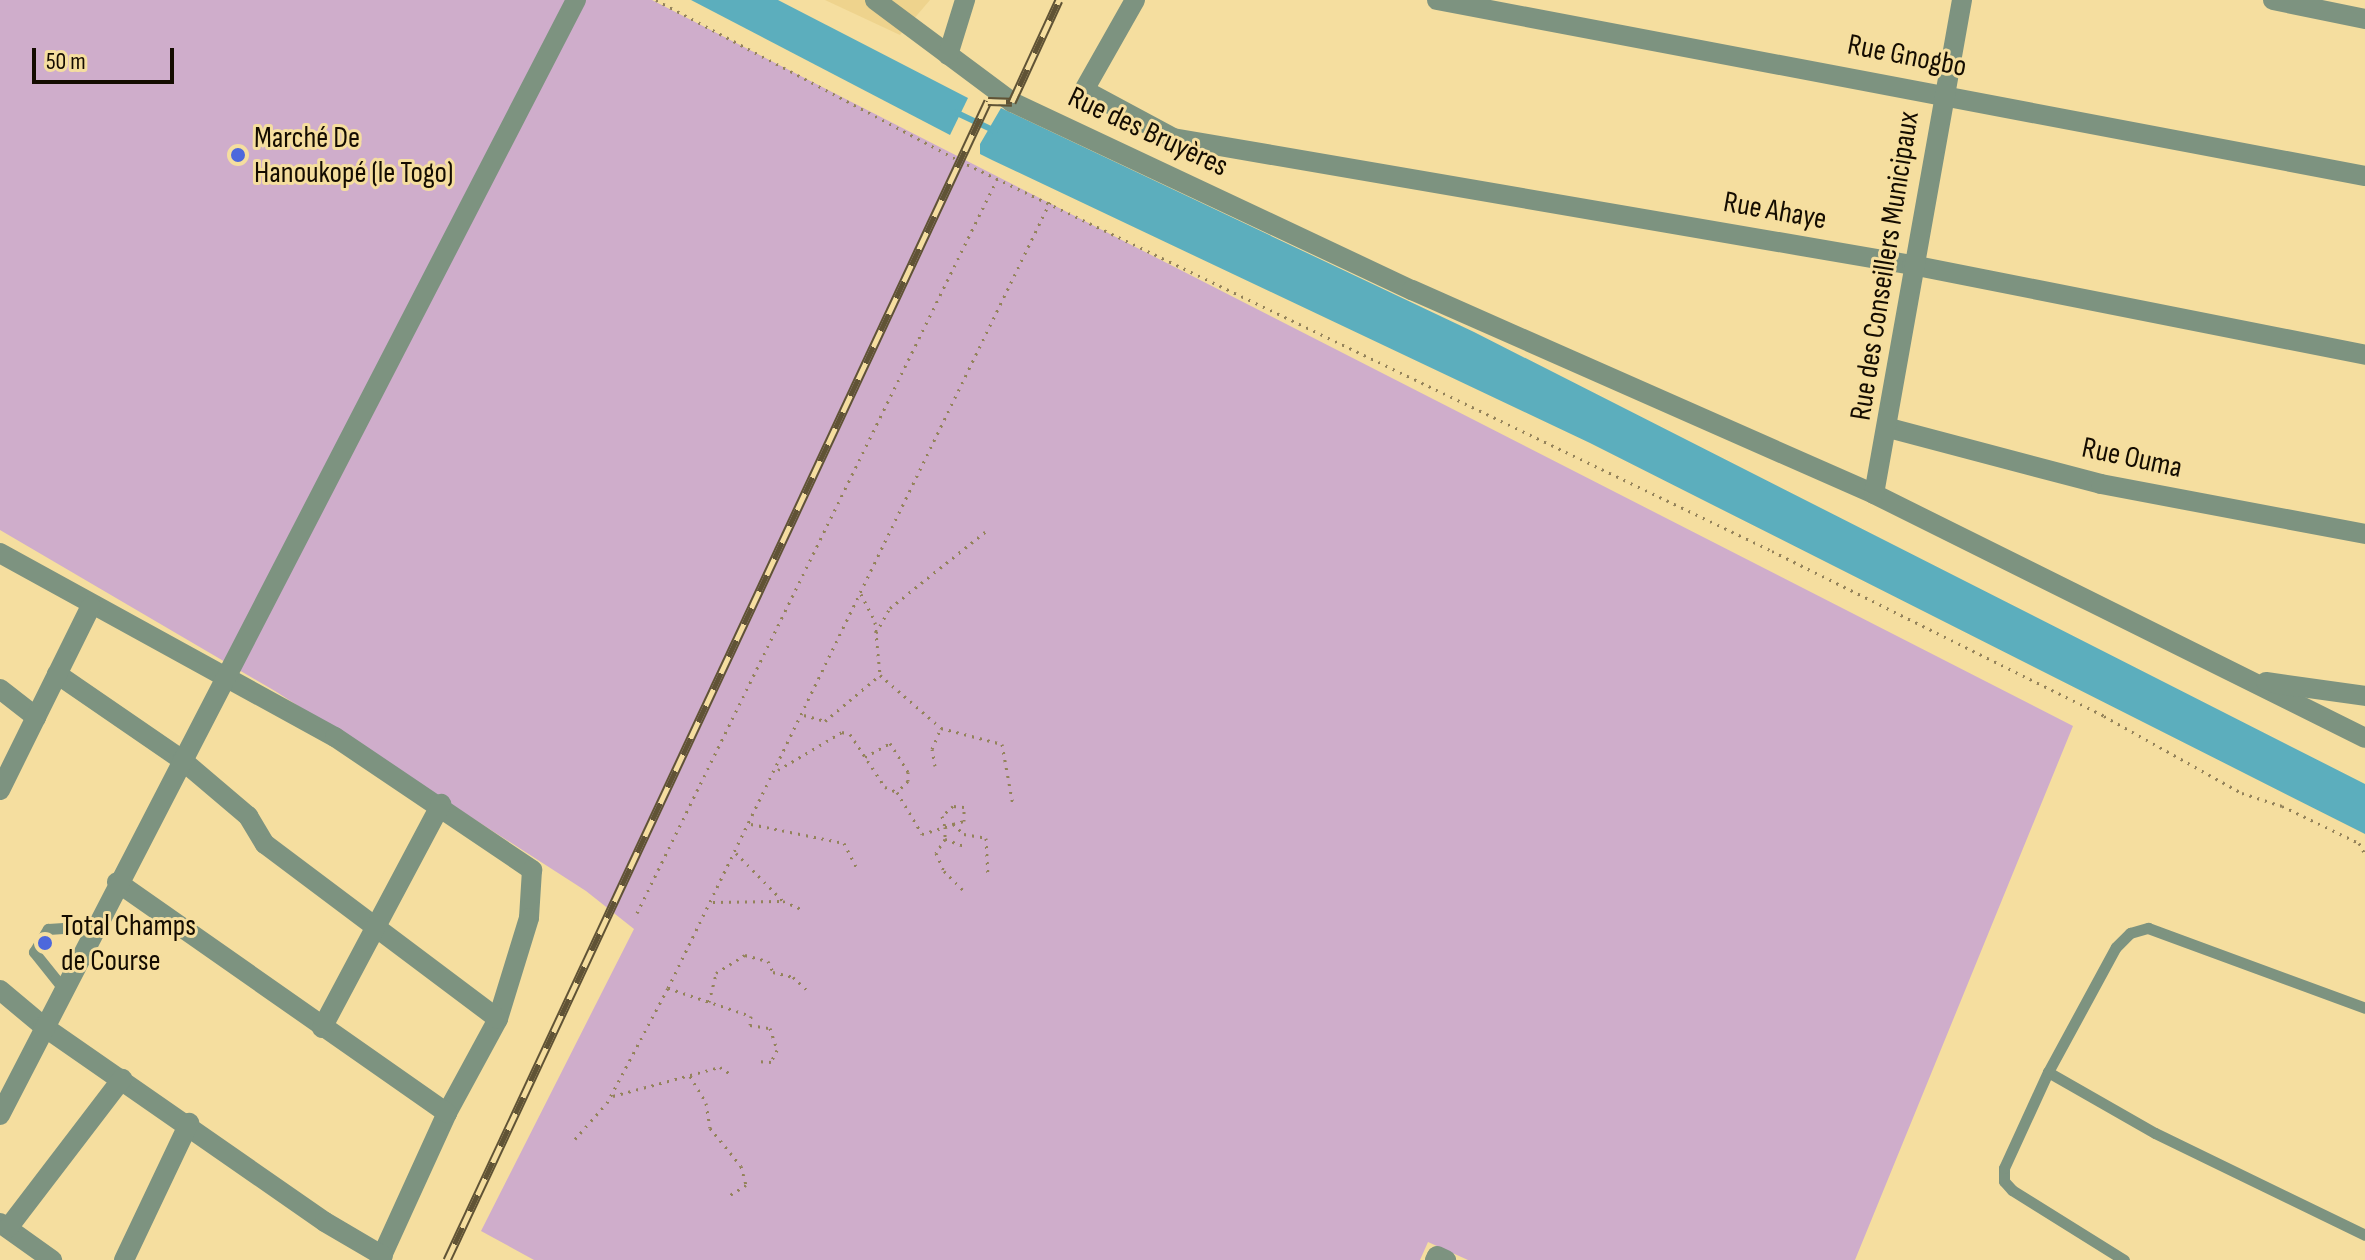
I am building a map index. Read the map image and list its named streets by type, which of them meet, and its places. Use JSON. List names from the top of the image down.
{
  "streets": {
    "street": [
      "Rue Gnogbo",
      "Rue des Bruyères",
      "Rue Ahaye",
      "Rue des Conseillers Municipaux",
      "Rue Ouma"
    ]
  },
  "crossings": [
    ["Rue Gnogbo", "Rue des Conseillers Municipaux"],
    ["Rue des Bruyères", "Rue des Conseillers Municipaux"],
    ["Rue Ahaye", "Rue des Conseillers Municipaux"],
    ["Rue des Conseillers Municipaux", "Rue Ouma"]
  ],
  "places": ["Marché De Hanoukopé (le Togo)", "Total Champs de Course"],
  "scale_bar": "50 m"
}
